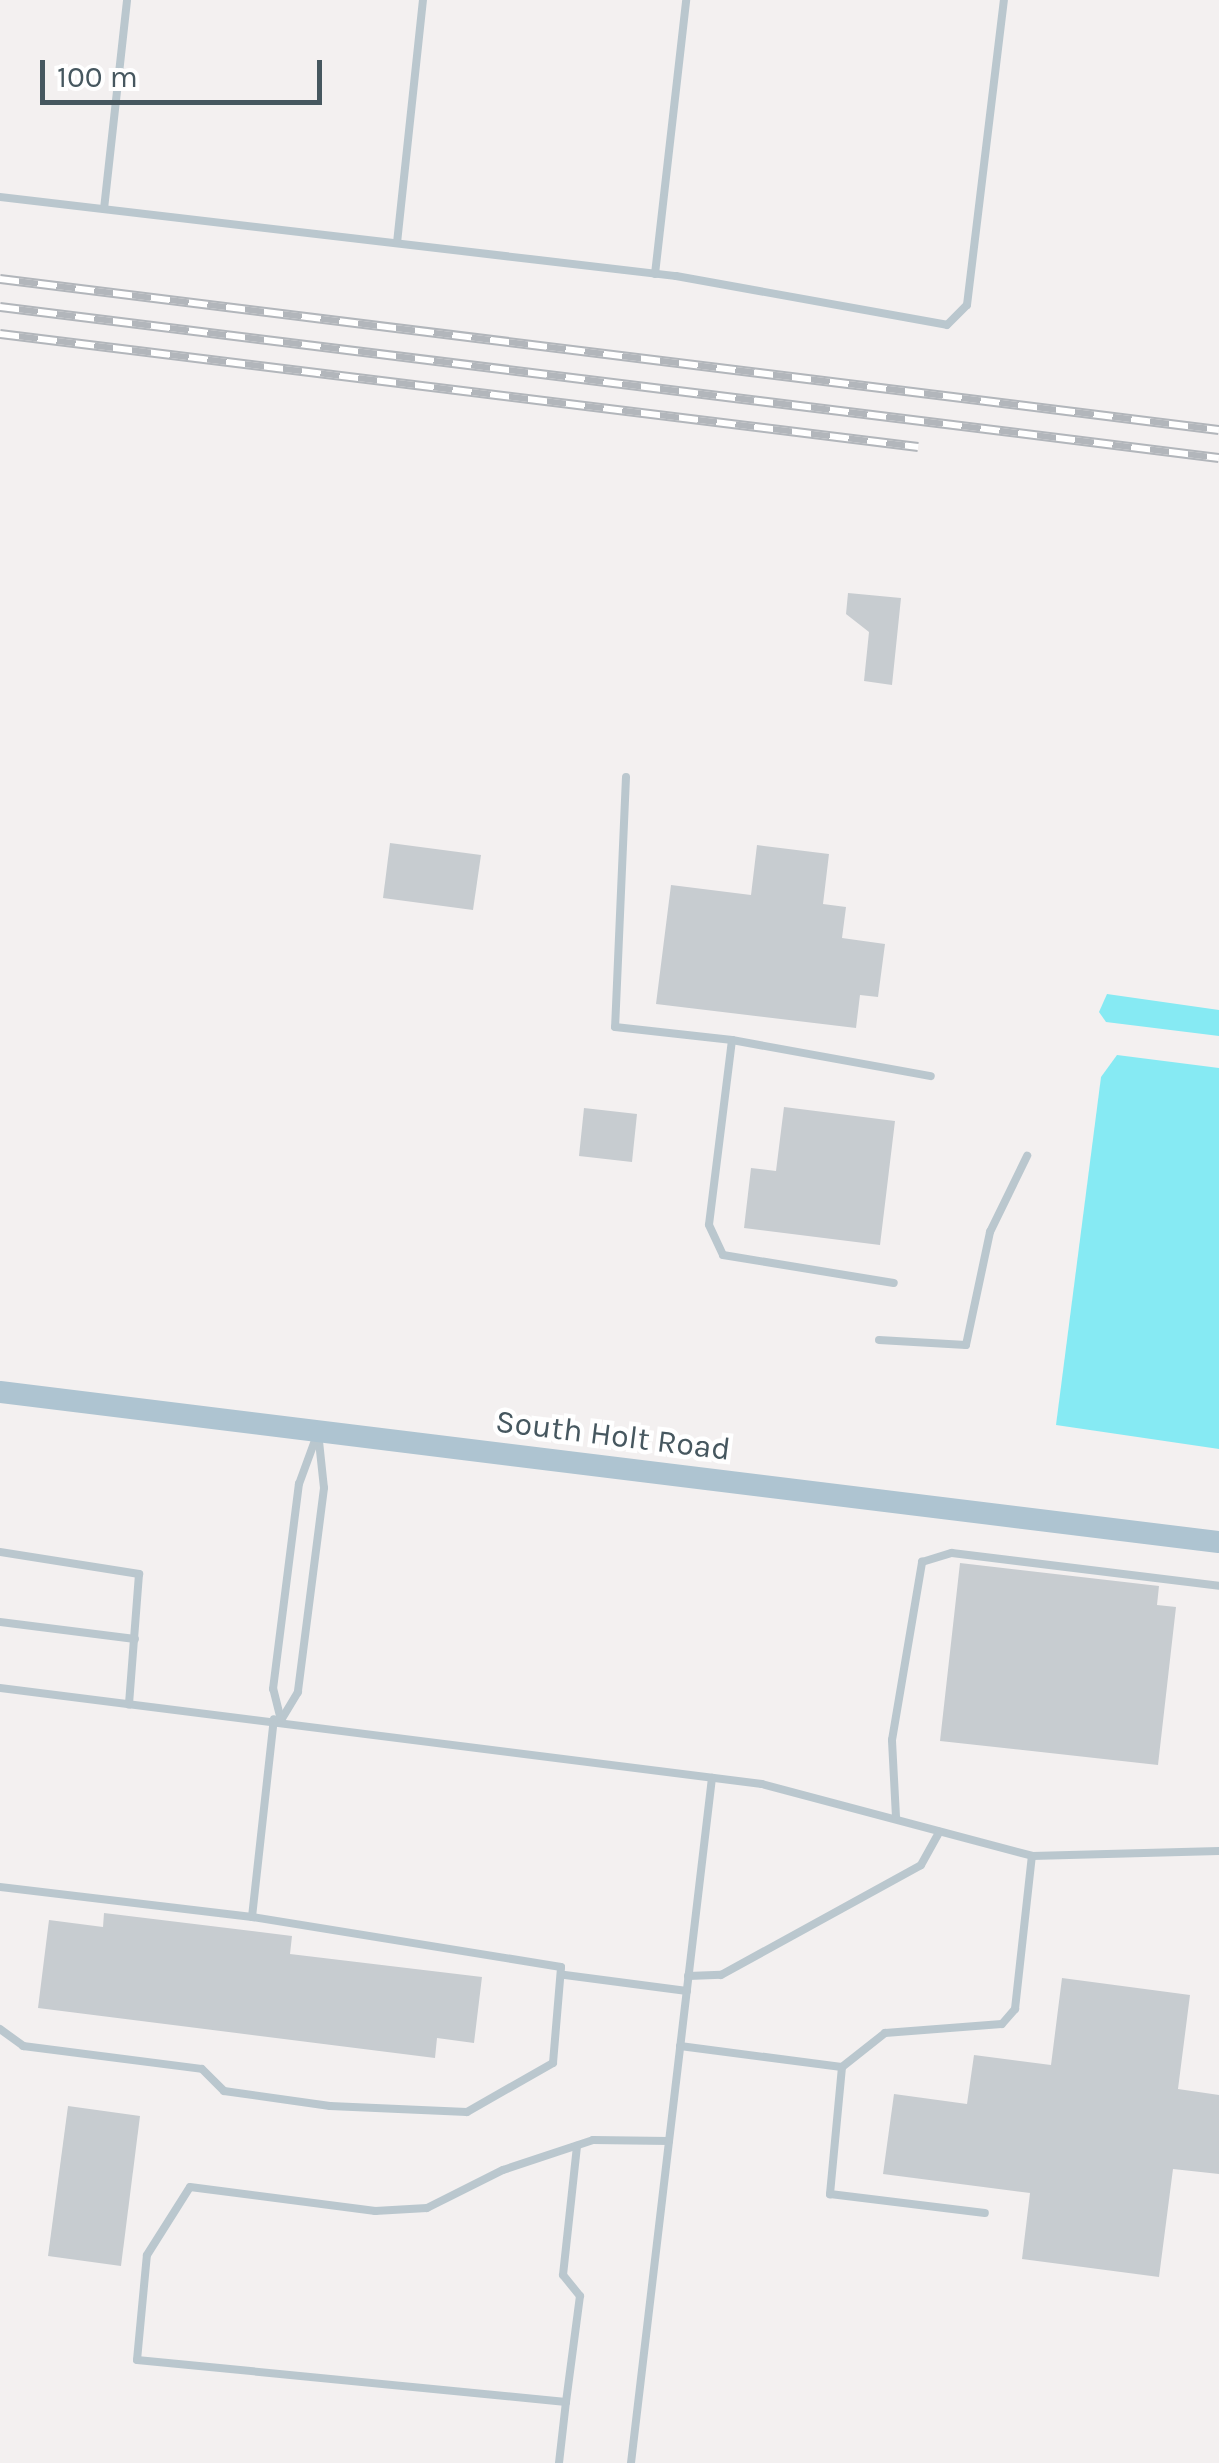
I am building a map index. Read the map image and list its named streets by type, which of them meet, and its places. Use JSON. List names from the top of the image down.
{
  "streets": {
    "main road": ["South Holt Road"]
  },
  "scale_bar": "100 m"
}
